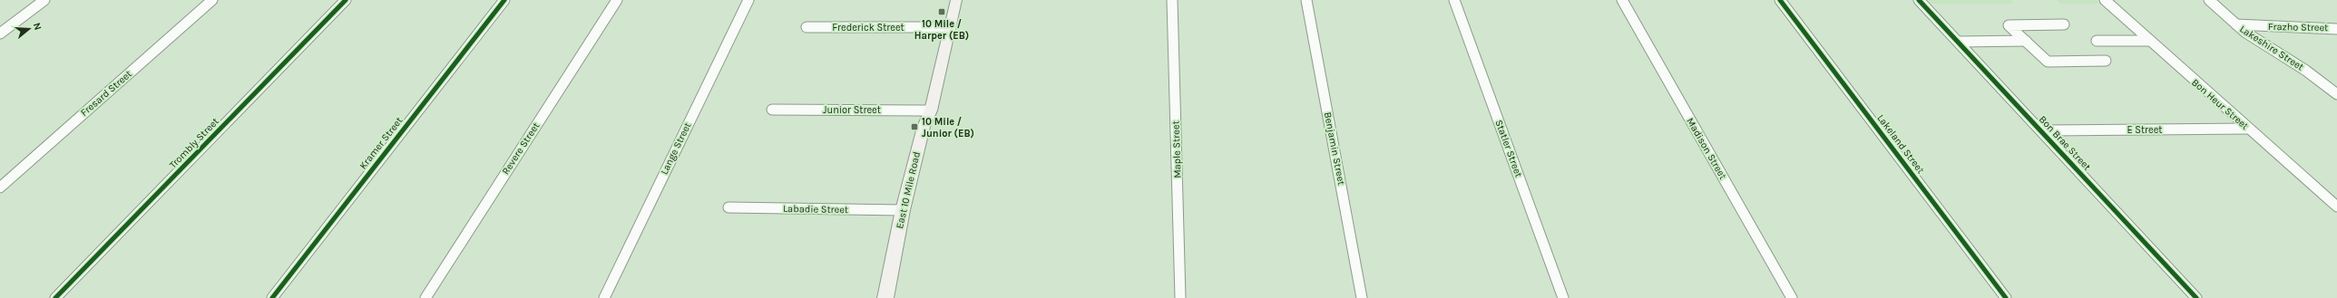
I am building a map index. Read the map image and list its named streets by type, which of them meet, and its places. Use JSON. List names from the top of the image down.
{
  "streets": {
    "street": [
      "Frederick Street",
      "Frazho Street",
      "Lakeshire Street",
      "Fresard Street",
      "Bon Heur Street",
      "Junior Street",
      "E Street",
      "Trombly Street",
      "Kramer Street",
      "Bon Brae Street",
      "Lakeland Street",
      "Revere Street",
      "Lange Street",
      "Benjamin Street",
      "Statler Street",
      "Madison Street",
      "Maple Street",
      "East 10 Mile Road",
      "Labadie Street"
    ]
  },
  "crossings": [
    ["Frederick Street", "East 10 Mile Road"],
    ["Frazho Street", "Lakeshire Street"],
    ["Bon Heur Street", "E Street"],
    ["Junior Street", "East 10 Mile Road"],
    ["E Street", "Bon Brae Street"],
    ["East 10 Mile Road", "Labadie Street"]
  ],
  "places": {
    "transit": ["10 Mile / Harper (EB)", "10 Mile / Junior (EB)"]
  },
  "north": "right"
}
